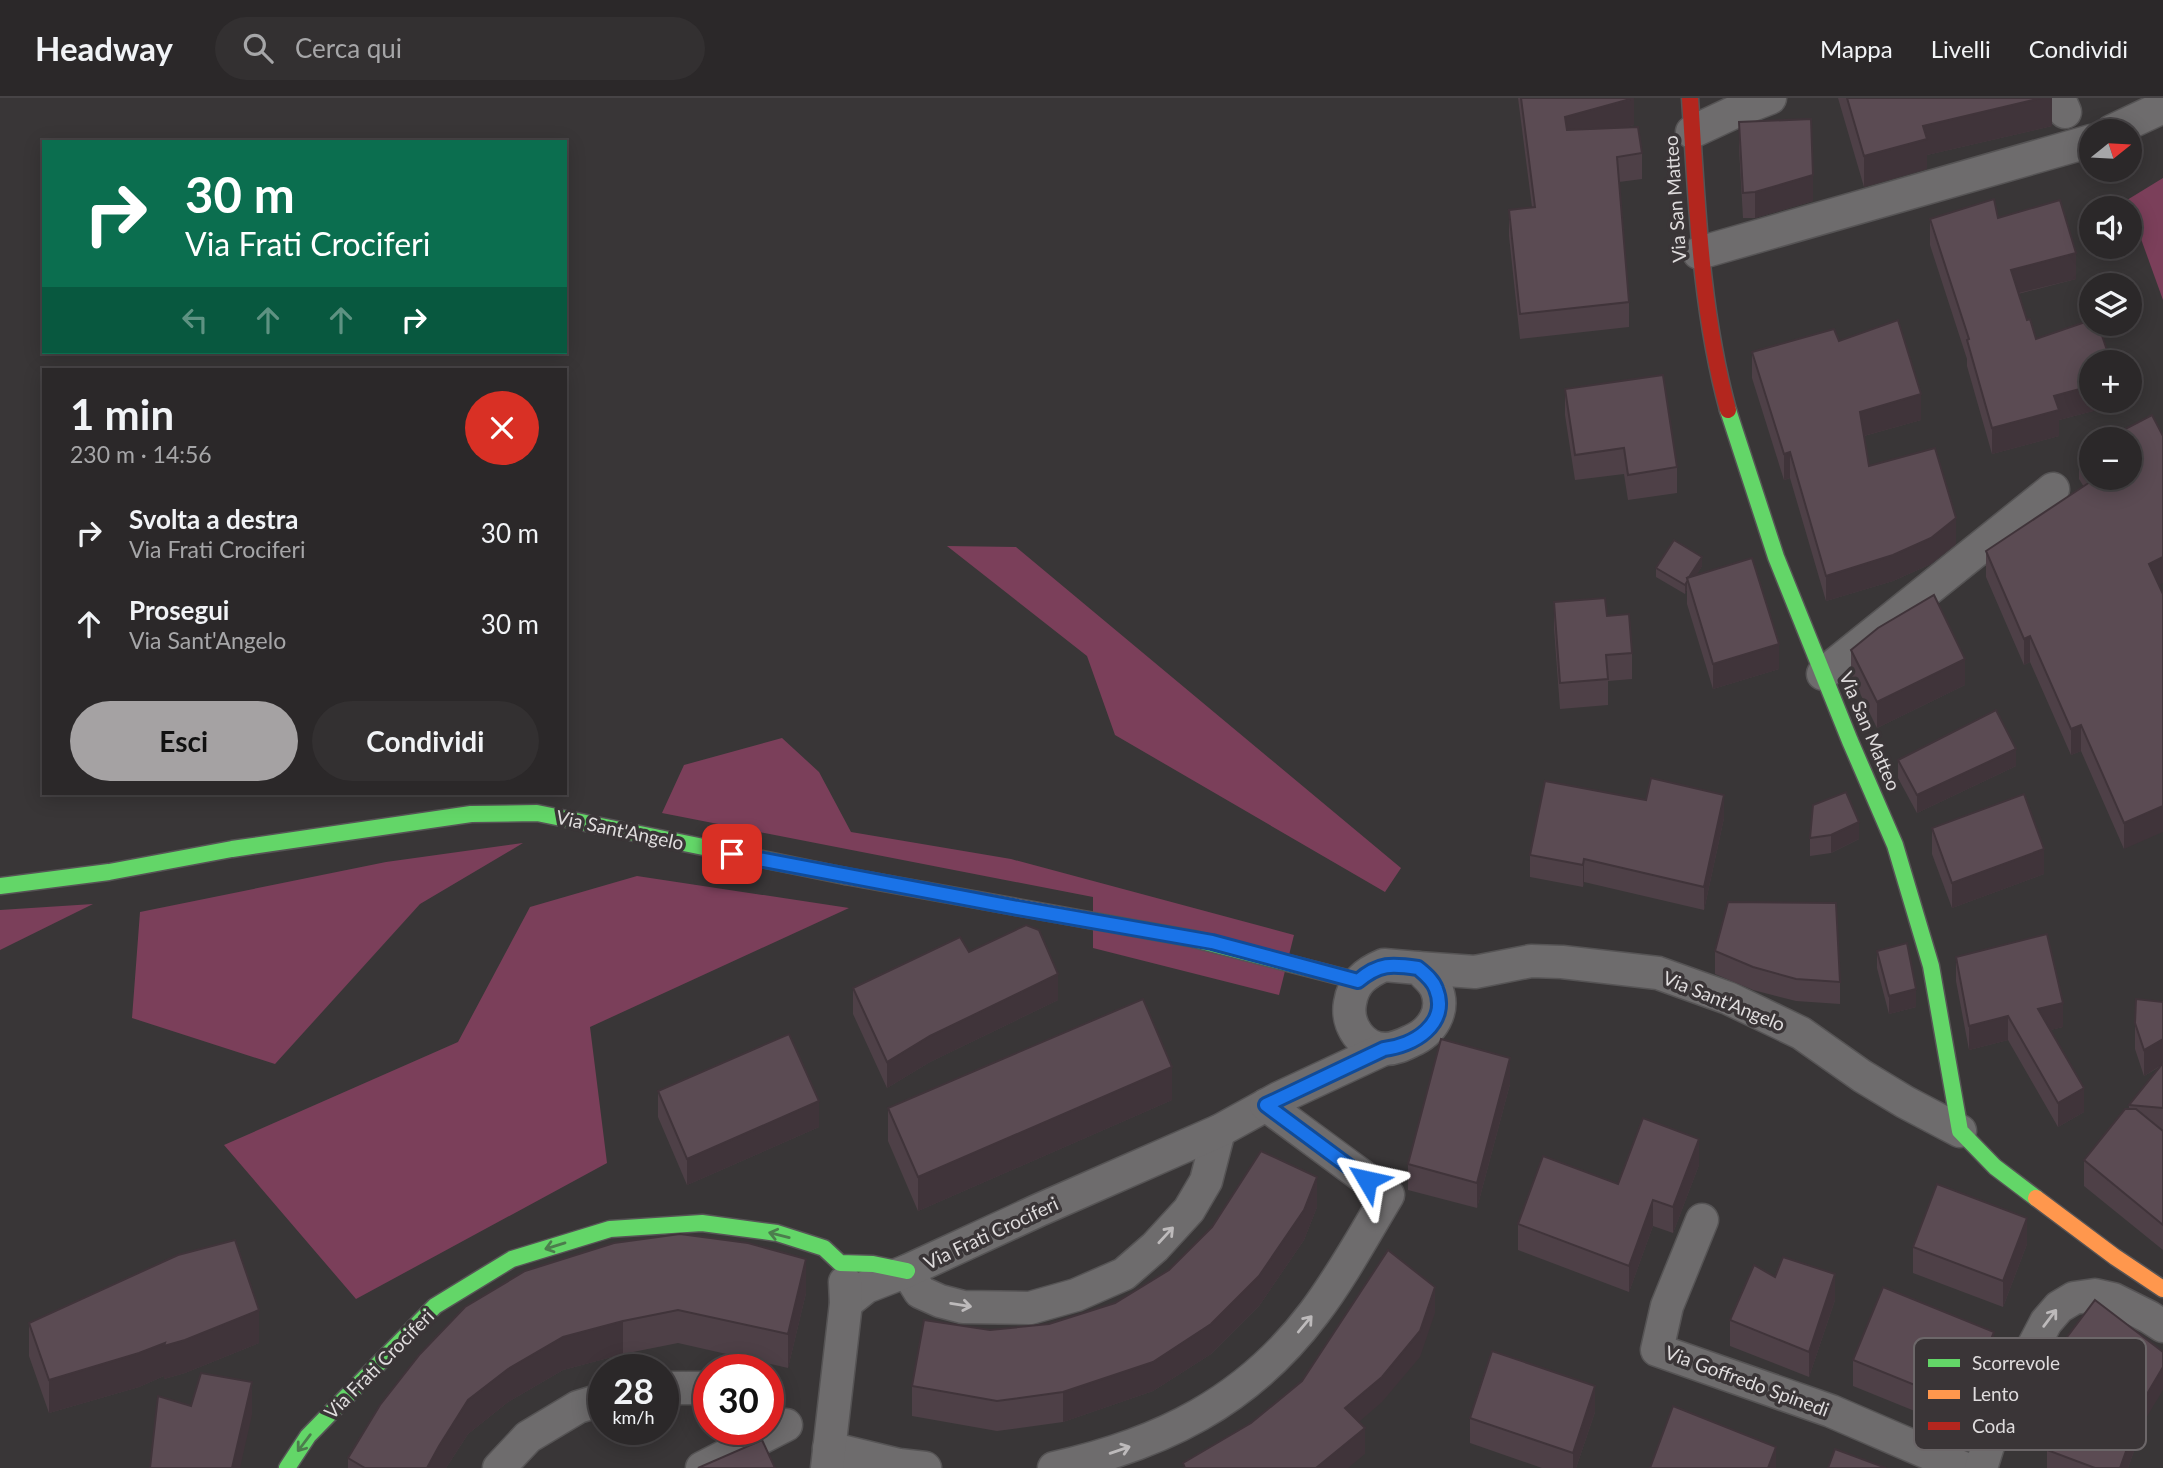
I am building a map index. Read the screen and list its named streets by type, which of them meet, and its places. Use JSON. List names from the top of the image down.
{
  "streets": {
    "street": [
      "Via San Matteo",
      "Via Sant'Angelo",
      "Via Frati Crociferi",
      "Via Goffredo Spinedi"
    ]
  },
  "crossings": [
    ["Via San Matteo", "Via Sant'Angelo"],
    ["Via Sant'Angelo", "Via Frati Crociferi"]
  ],
  "one_way": ["Via Frati Crociferi"],
  "legend": ["Scorrevole", "Lento", "Coda"],
  "north": "right",
  "page": {
    "header": "Headway",
    "search": "Cerca qui",
    "nav": ["Mappa", "Livelli", "Condividi"],
    "map_buttons": ["+", "−"],
    "turn": ["30 m", "Via Frati Crociferi"],
    "heading": ["1 min", "230 m · 14:56"],
    "list": [
      {
        "name": "Svolta a destra",
        "note": "Via Frati Crociferi",
        "value": "30 m"
      },
      {
        "name": "Prosegui",
        "note": "Via Sant'Angelo",
        "value": "30 m"
      }
    ],
    "buttons": ["Esci", "Condividi"],
    "speed": "28 km/h",
    "limit": "30"
  }
}
